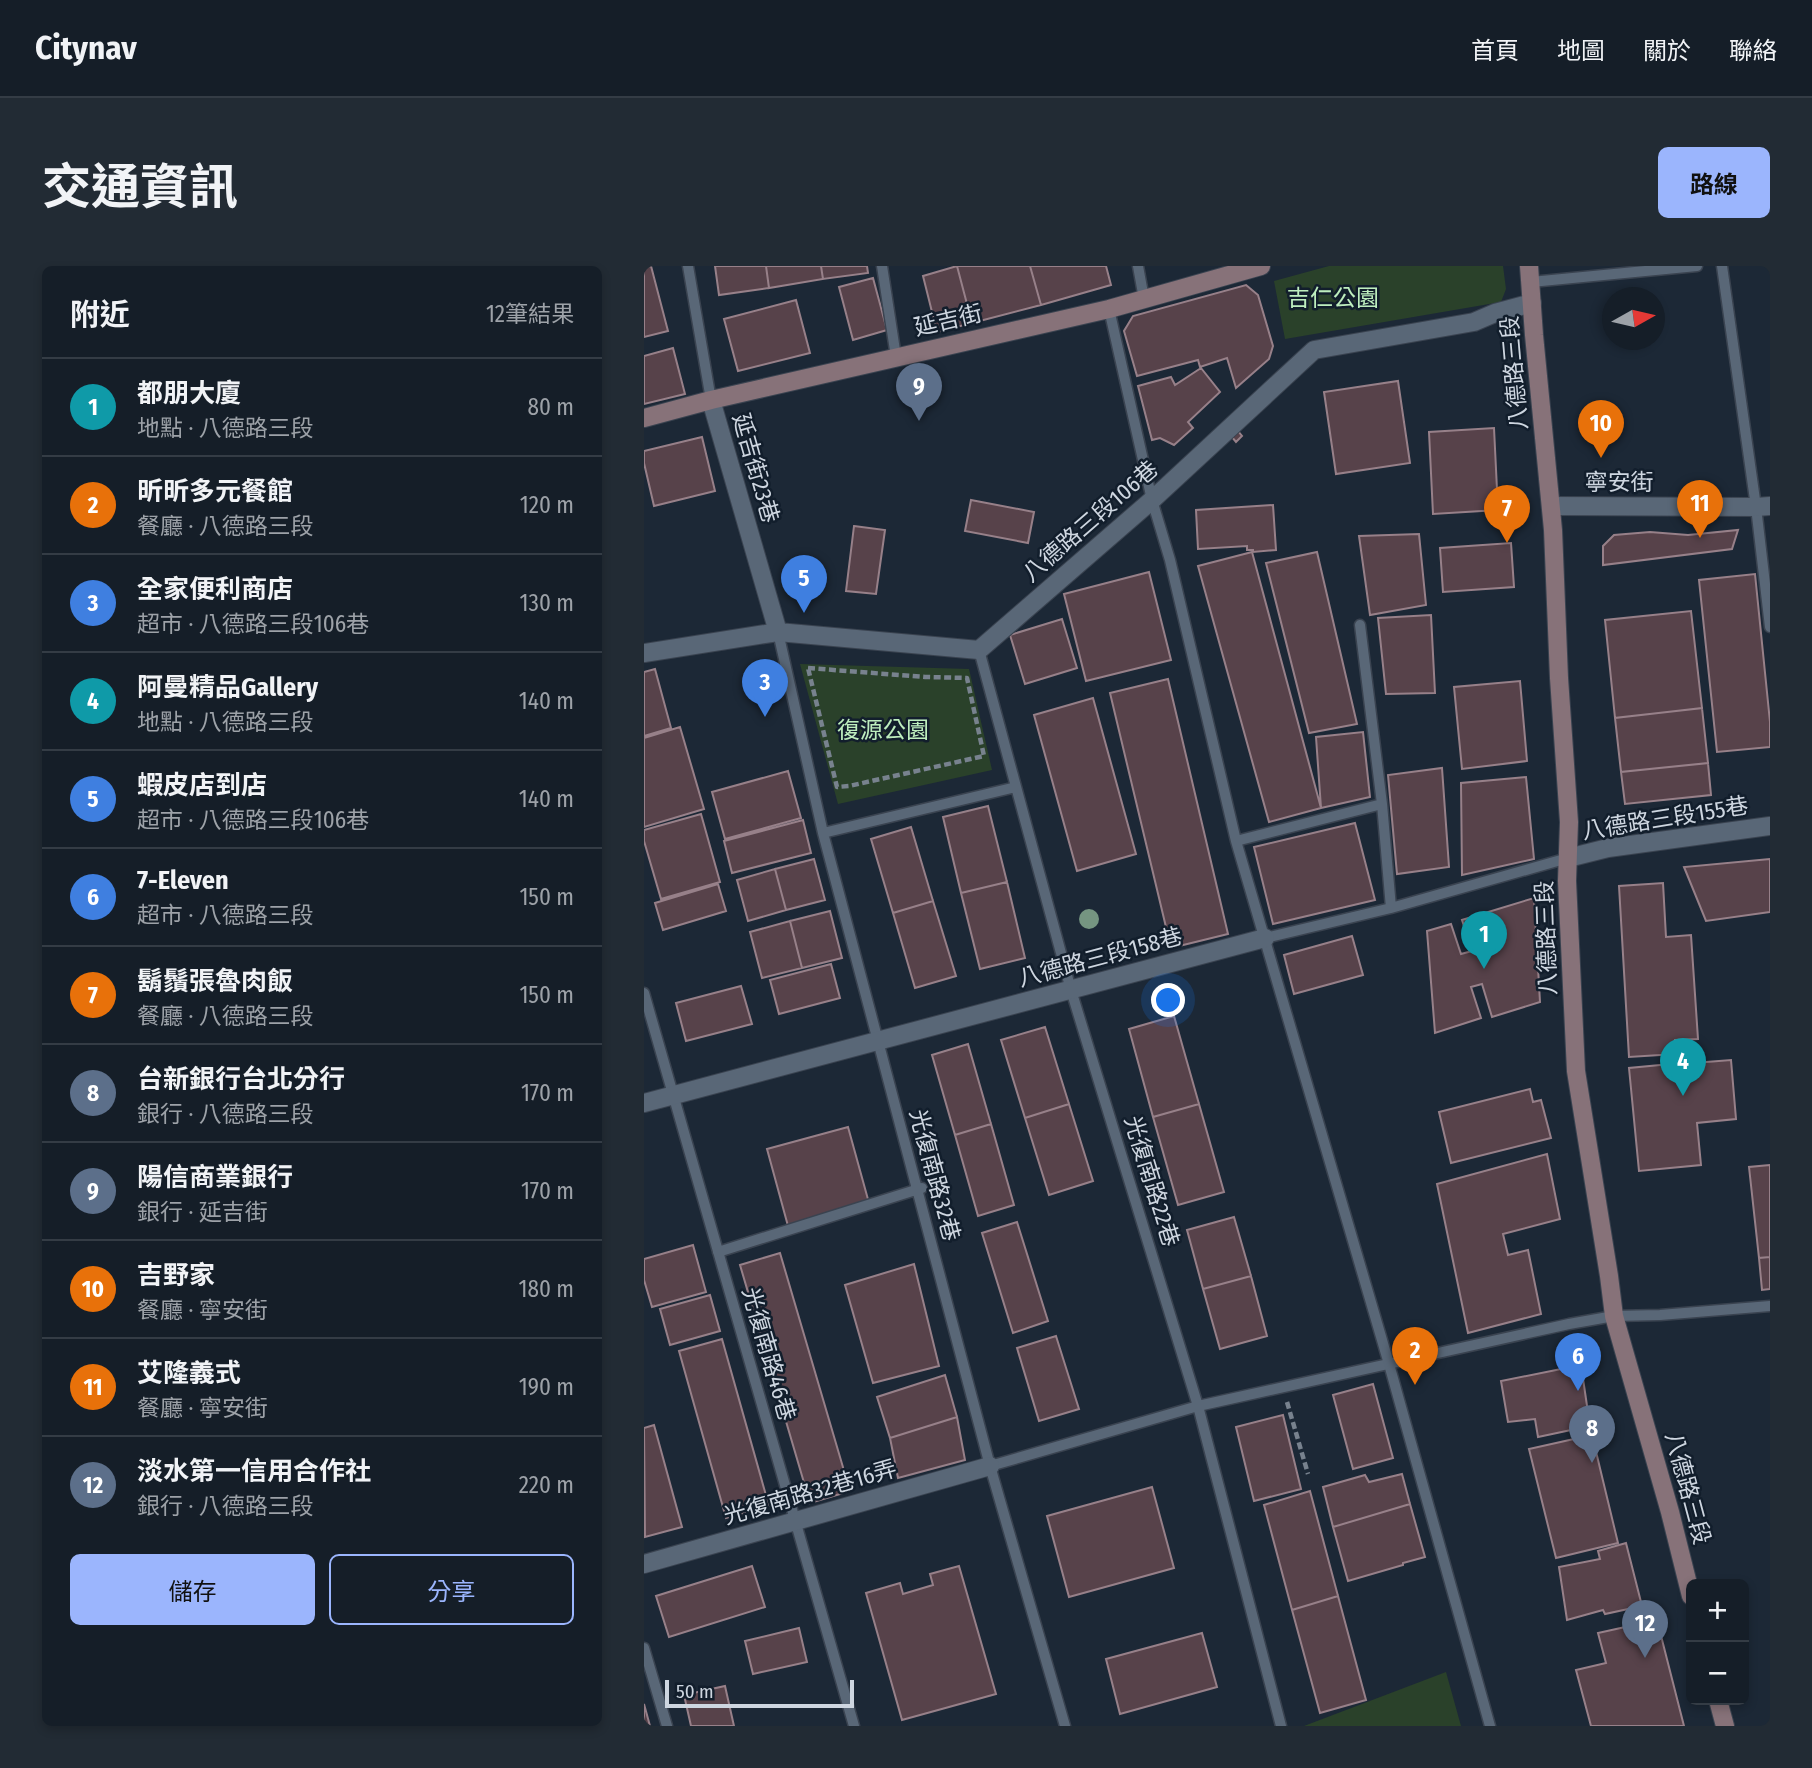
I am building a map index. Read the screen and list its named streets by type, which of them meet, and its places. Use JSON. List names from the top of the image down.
{
  "streets": {
    "street": [
      "延吉街",
      "八德路三段",
      "延吉街23巷",
      "寧安街",
      "八德路三段106巷",
      "八德路三段155巷",
      "八德路三段158巷",
      "光復南路32巷16弄"
    ],
    "lane": ["光復南路32巷", "光復南路22巷", "光復南路46巷"]
  },
  "crossings": [
    ["延吉街", "延吉街23巷"],
    ["八德路三段", "寧安街"],
    ["八德路三段", "八德路三段106巷"],
    ["八德路三段", "八德路三段155巷"],
    ["八德路三段", "八德路三段158巷"],
    ["延吉街23巷", "光復南路32巷"],
    ["八德路三段106巷", "光復南路22巷"],
    ["八德路三段155巷", "八德路三段158巷"],
    ["八德路三段158巷", "光復南路32巷"],
    ["八德路三段158巷", "光復南路22巷"],
    ["八德路三段158巷", "光復南路46巷"],
    ["光復南路32巷", "光復南路32巷16弄"],
    ["光復南路46巷", "光復南路32巷16弄"]
  ],
  "parks": ["吉仁公園", "復源公園"],
  "scale_bar": "50 m",
  "north": "right",
  "page": {
    "header": "Citynav",
    "nav": [
      "首頁",
      "地圖",
      "關於",
      "聯絡"
    ],
    "title": "交通資訊",
    "buttons": [
      "路線",
      ["儲存", "分享"]
    ],
    "heading": ["附近", "12筆結果"],
    "list": [
      {
        "mark": "1",
        "name": "都朋大廈",
        "note": "地點 · 八德路三段",
        "value": "80 m"
      },
      {
        "mark": "2",
        "name": "昕昕多元餐館",
        "note": "餐廳 · 八德路三段",
        "value": "120 m"
      },
      {
        "mark": "3",
        "name": "全家便利商店",
        "note": "超市 · 八德路三段106巷",
        "value": "130 m"
      },
      {
        "mark": "4",
        "name": "阿曼精品Gallery",
        "note": "地點 · 八德路三段",
        "value": "140 m"
      },
      {
        "mark": "5",
        "name": "蝦皮店到店",
        "note": "超市 · 八德路三段106巷",
        "value": "140 m"
      },
      {
        "mark": "6",
        "name": "7-Eleven",
        "note": "超市 · 八德路三段",
        "value": "150 m"
      },
      {
        "mark": "7",
        "name": "鬍鬚張魯肉飯",
        "note": "餐廳 · 八德路三段",
        "value": "150 m"
      },
      {
        "mark": "8",
        "name": "台新銀行台北分行",
        "note": "銀行 · 八德路三段",
        "value": "170 m"
      },
      {
        "mark": "9",
        "name": "陽信商業銀行",
        "note": "銀行 · 延吉街",
        "value": "170 m"
      },
      {
        "mark": "10",
        "name": "吉野家",
        "note": "餐廳 · 寧安街",
        "value": "180 m"
      },
      {
        "mark": "11",
        "name": "艾隆義式",
        "note": "餐廳 · 寧安街",
        "value": "190 m"
      },
      {
        "mark": "12",
        "name": "淡水第一信用合作社",
        "note": "銀行 · 八德路三段",
        "value": "220 m"
      }
    ],
    "pins": [
      "9",
      "10",
      "11",
      "7",
      "5",
      "3",
      "1",
      "4",
      "2",
      "6",
      "8",
      "12"
    ],
    "map_buttons": ["+", "−"],
    "scale": "50 m"
  }
}
